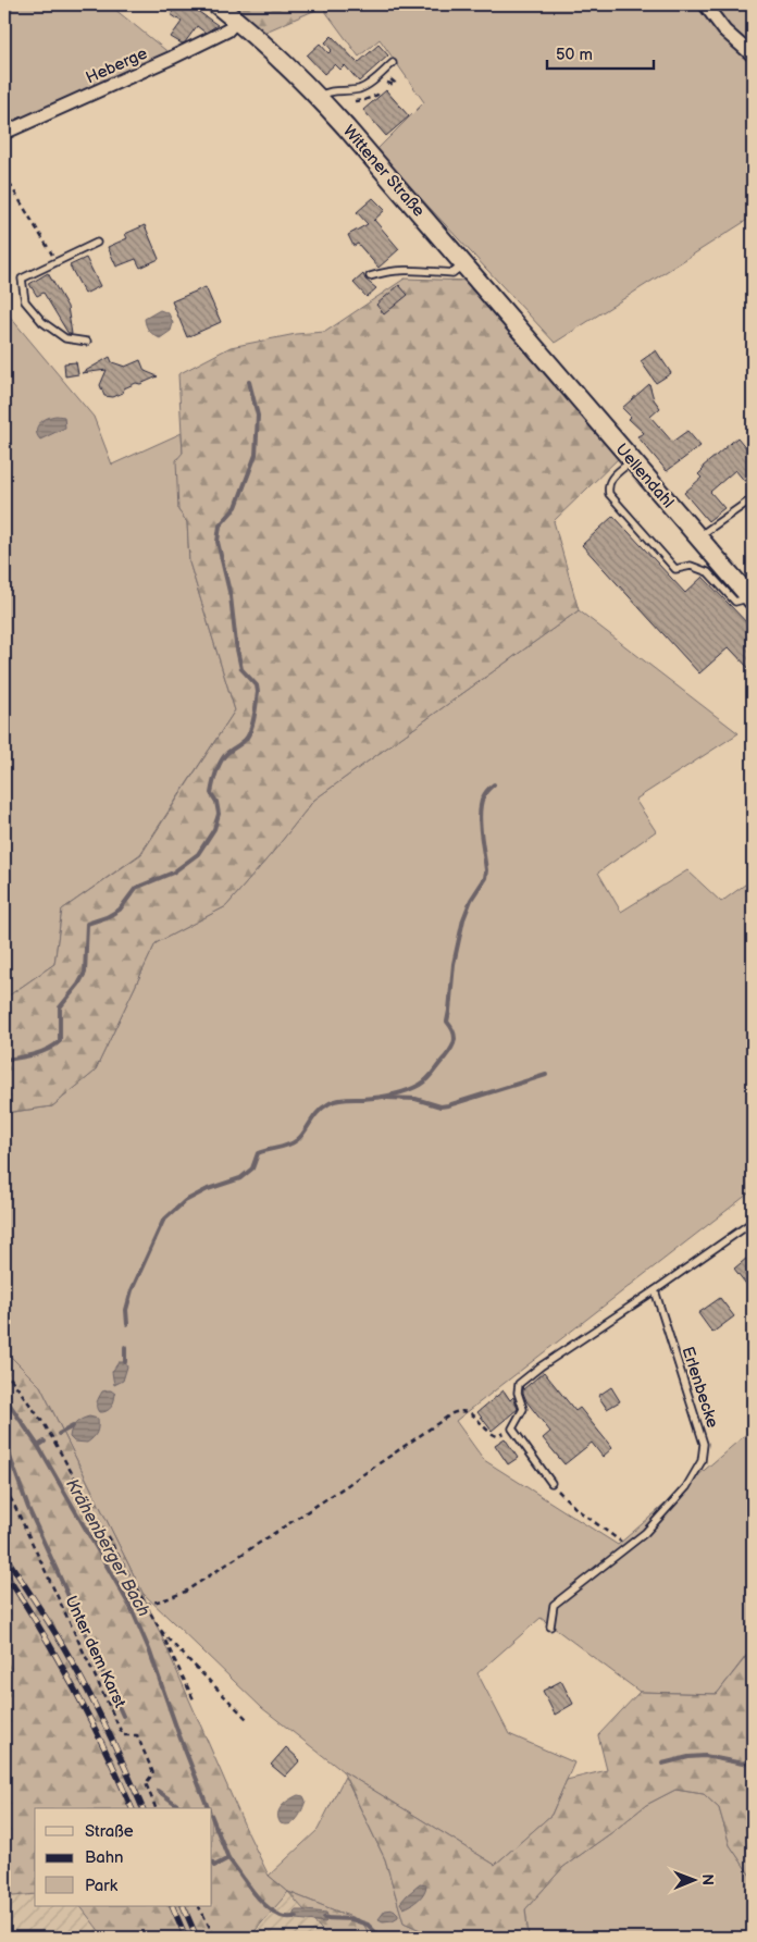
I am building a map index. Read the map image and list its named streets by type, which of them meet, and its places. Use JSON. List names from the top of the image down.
{
  "streets": {
    "main road": ["Wittener Straße", "Uellendahl"],
    "street": ["Heberge"],
    "lane": ["Erlenbecke"],
    "path": ["Unter dem Karst"]
  },
  "crossings": [
    ["Heberge", "Wittener Straße"],
    ["Wittener Straße", "Uellendahl"]
  ],
  "water": ["Krähenberger Bach"],
  "legend": ["Straße", "Bahn", "Park"],
  "scale_bar": "50 m",
  "north": "right"
}
